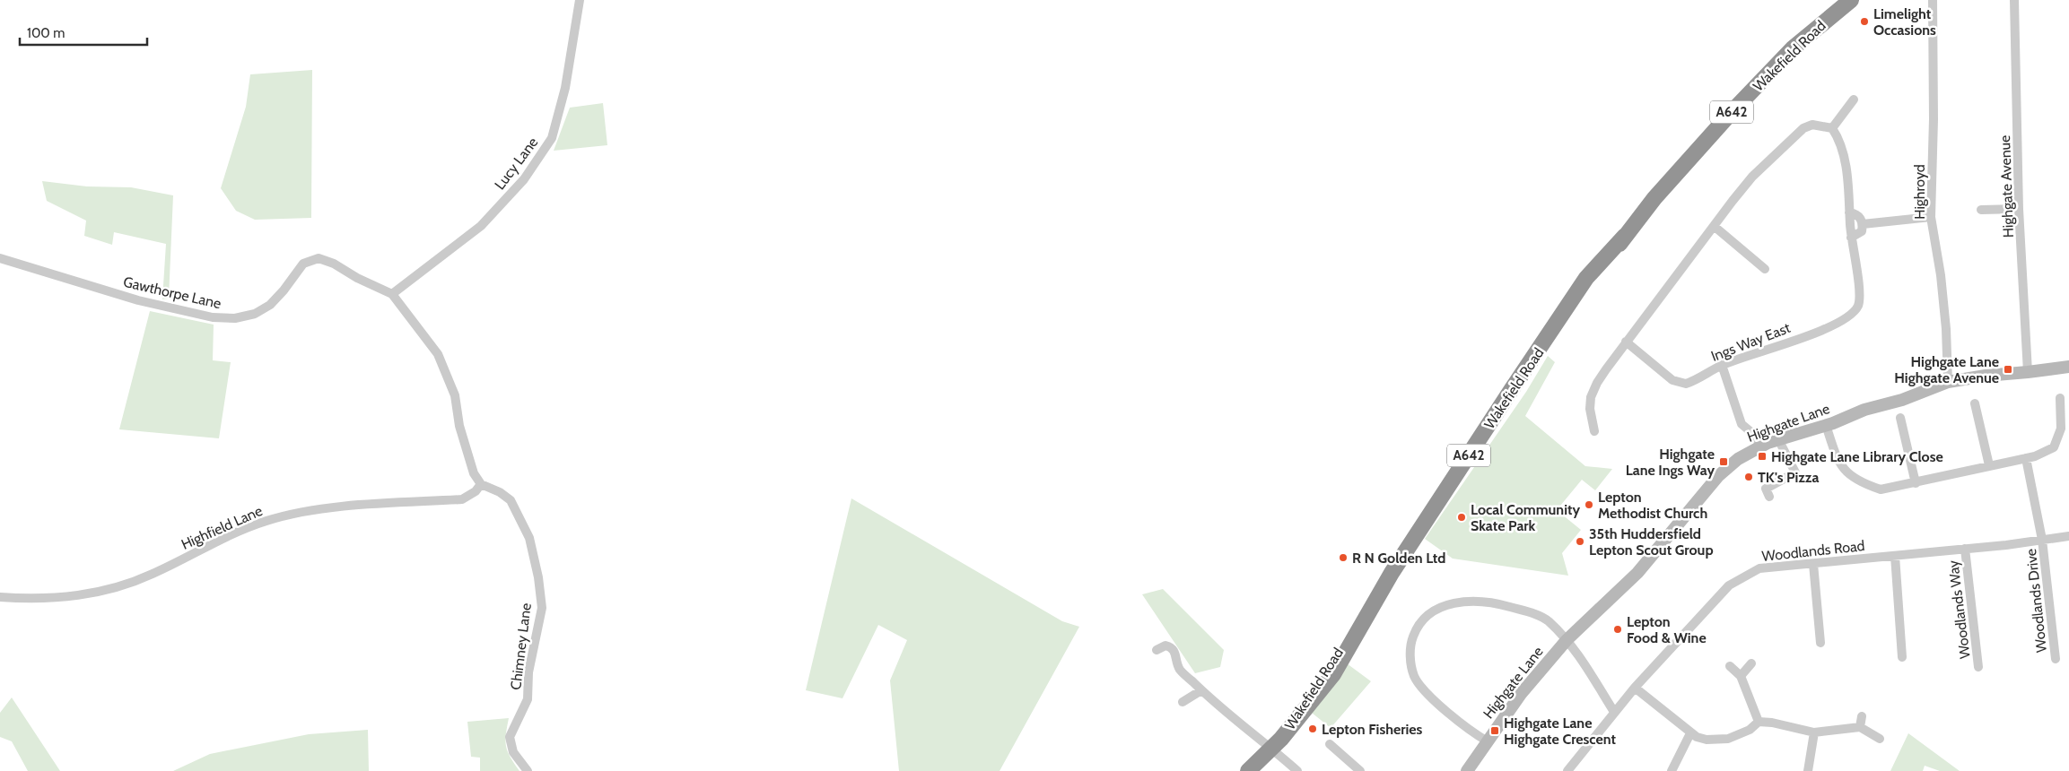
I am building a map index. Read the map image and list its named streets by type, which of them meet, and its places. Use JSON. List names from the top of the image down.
{
  "streets": {
    "highway": ["Wakefield Road", "A642"],
    "street": [
      "Lucy Lane",
      "Highgate Avenue",
      "Highroyd",
      "Gawthorpe Lane",
      "Ings Way East",
      "Highgate Lane",
      "Highfield Lane",
      "Woodlands Road",
      "Woodlands Drive",
      "Woodlands Way",
      "Chimney Lane"
    ]
  },
  "crossings": [
    ["Lucy Lane", "Gawthorpe Lane"],
    ["Highgate Avenue", "Highgate Lane"],
    ["Highroyd", "Highgate Lane"],
    ["Highfield Lane", "Chimney Lane"],
    ["Woodlands Road", "Woodlands Drive"],
    ["Woodlands Road", "Woodlands Way"]
  ],
  "places": {
    "other": [
      "Limelight Occasions",
      "TK's Pizza",
      "Lepton Methodist Church",
      "Local Community Skate Park",
      "35th Huddersfield Lepton Scout Group",
      "R N Golden Ltd",
      "Lepton Food & Wine",
      "Lepton Fisheries"
    ],
    "transit": [
      "Highgate Lane Highgate Avenue",
      "Highgate Lane Library Close",
      "Highgate Lane Ings Way",
      "Highgate Lane Highgate Crescent"
    ]
  },
  "scale_bar": "100 m"
}
